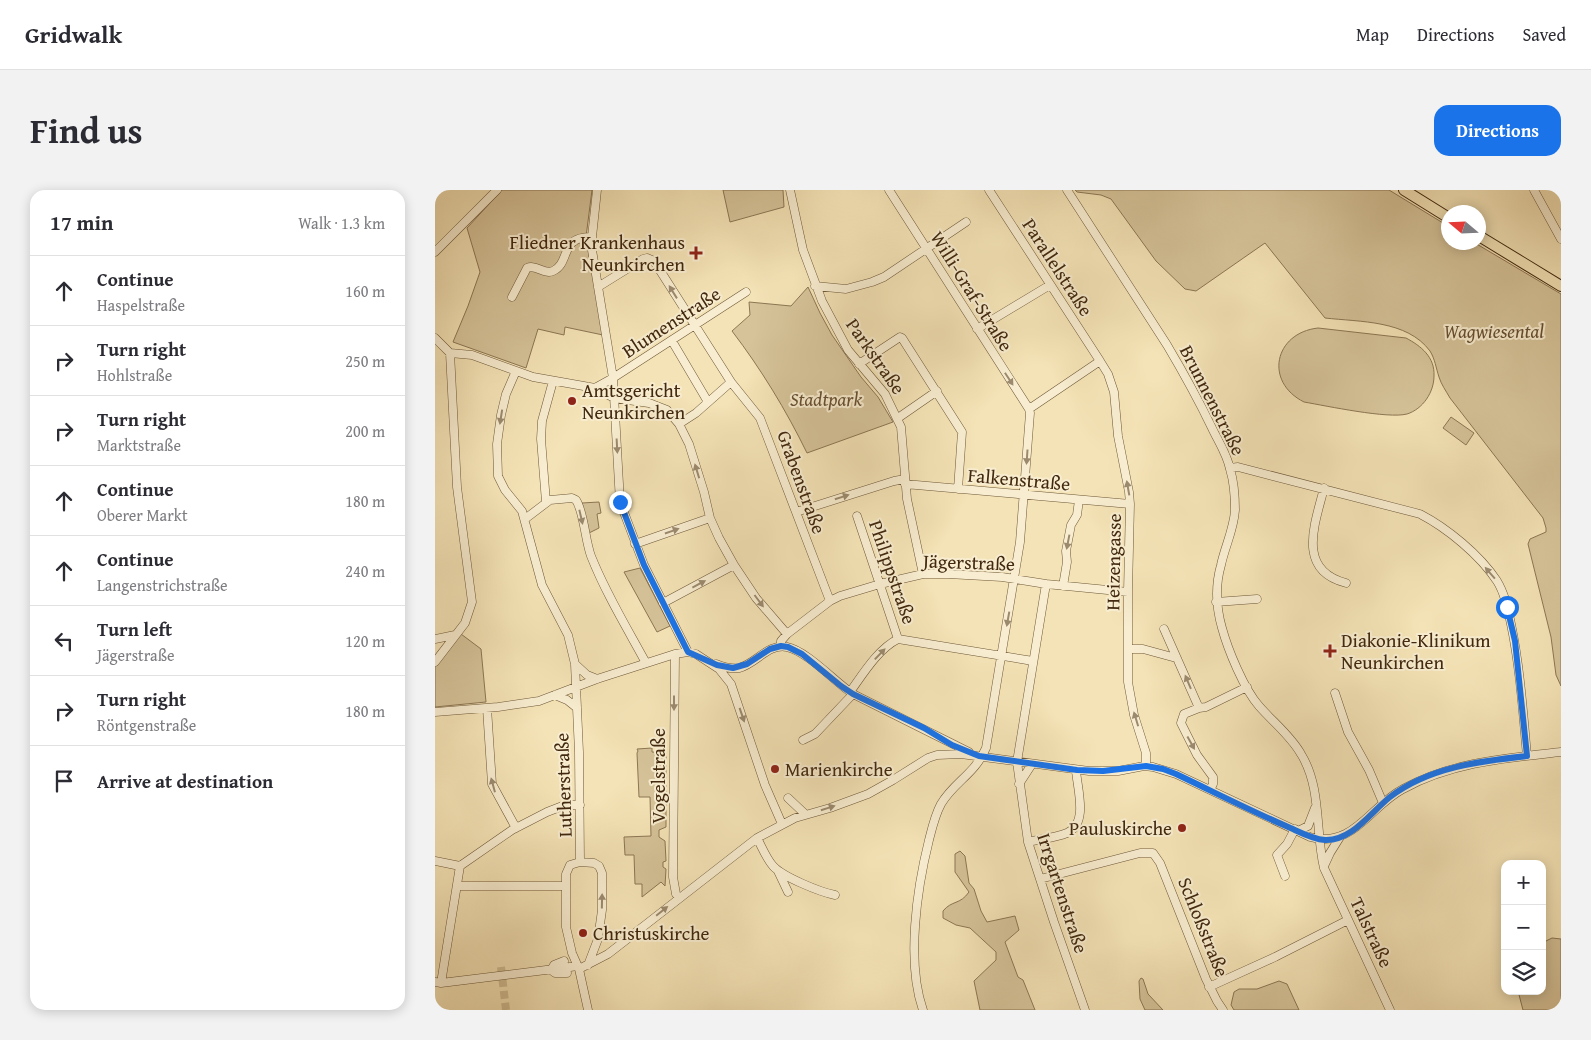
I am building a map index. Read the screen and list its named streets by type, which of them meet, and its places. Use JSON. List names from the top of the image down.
{
  "streets": {
    "street": [
      "Parallelstraße",
      "Willi-Graf-Straße",
      "Blumenstraße",
      "Parkstraße",
      "Brunnenstraße",
      "Falkenstraße",
      "Grabenstraße",
      "Jägerstraße",
      "Heizengasse",
      "Philippstraße",
      "Vogelstraße",
      "Lutherstraße",
      "Irrgartenstraße",
      "Schloßstraße",
      "Talstraße"
    ]
  },
  "crossings": [
    ["Parallelstraße", "Heizengasse"],
    ["Blumenstraße", "Grabenstraße"],
    ["Parkstraße", "Falkenstraße"],
    ["Parkstraße", "Jägerstraße"],
    ["Brunnenstraße", "Talstraße"],
    ["Falkenstraße", "Grabenstraße"],
    ["Falkenstraße", "Heizengasse"],
    ["Grabenstraße", "Jägerstraße"],
    ["Jägerstraße", "Heizengasse"],
    ["Jägerstraße", "Philippstraße"],
    ["Jägerstraße", "Irrgartenstraße"],
    ["Irrgartenstraße", "Schloßstraße"]
  ],
  "one_way": ["Willi-Graf-Straße", "Heizengasse", "Vogelstraße"],
  "parks": ["Wagwiesental", "Stadtpark"],
  "places": {
    "health": ["Fliedner Krankenhaus Neunkirchen", "Diakonie-Klinikum Neunkirchen"],
    "other": [
      "Amtsgericht Neunkirchen",
      "Marienkirche",
      "Pauluskirche",
      "Christuskirche"
    ]
  },
  "north": "left",
  "page": {
    "header": "Gridwalk",
    "nav": ["Map", "Directions", "Saved"],
    "title": "Find us",
    "buttons": "Directions",
    "heading": ["17 min", "Walk · 1.3 km"],
    "list": [
      ["Continue", "Haspelstraße", "160 m"],
      ["Turn right", "Hohlstraße", "250 m"],
      ["Turn right", "Marktstraße", "200 m"],
      ["Continue", "Oberer Markt", "180 m"],
      ["Continue", "Langenstrichstraße", "240 m"],
      ["Turn left", "Jägerstraße", "120 m"],
      ["Turn right", "Röntgenstraße", "180 m"],
      "Arrive at destination"
    ],
    "map_buttons": ["+", "−"]
  }
}
